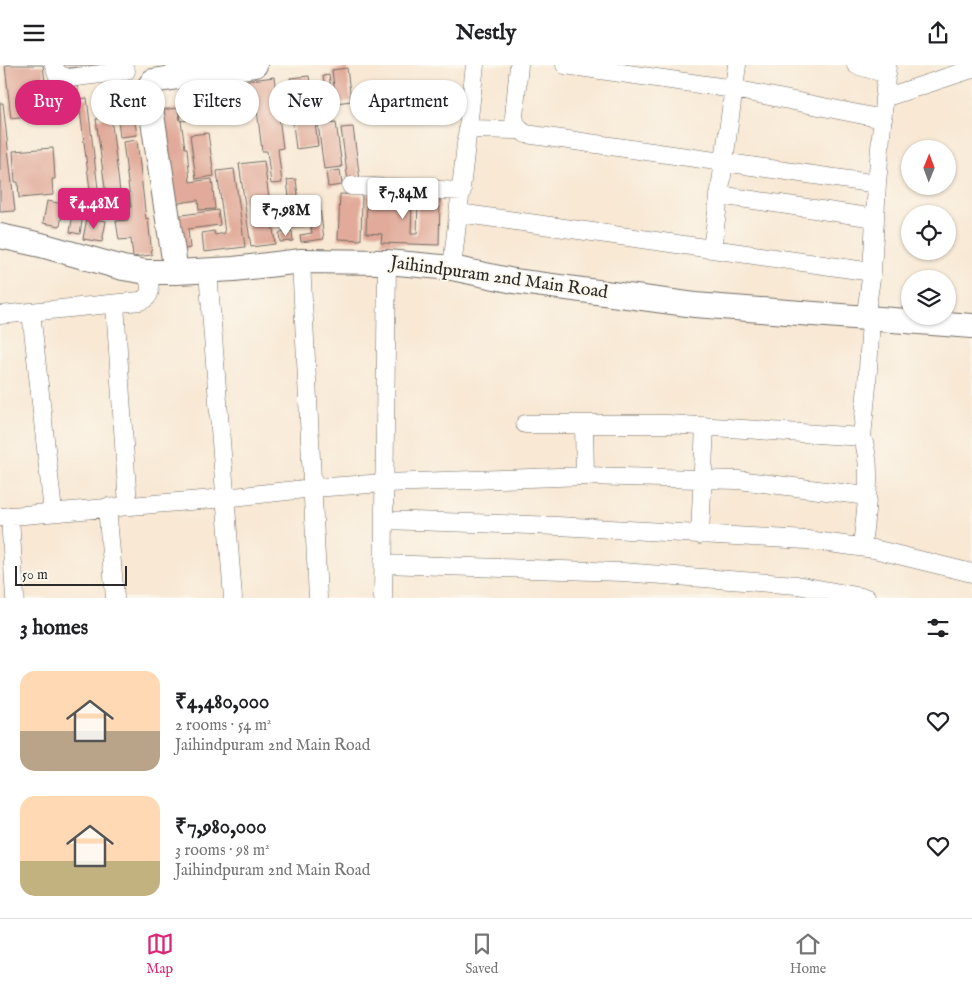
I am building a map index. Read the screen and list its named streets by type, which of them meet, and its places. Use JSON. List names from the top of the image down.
{
  "streets": {
    "street": ["Jaihindpuram 2nd Main Road"]
  },
  "scale_bar": "50 m",
  "north": "top",
  "page": {
    "header": "Nestly",
    "chip": [
      "Buy",
      "Rent",
      "Filters",
      "New",
      "Apartment"
    ],
    "price": ["₹7.84M", "₹4.48M", "₹7.98M"],
    "scale": "50 m",
    "heading": "3 homes",
    "list": [
      {
        "name": "₹4,480,000",
        "note": "2 rooms · 54 m² · Jaihindpuram 2nd Main Road"
      },
      {
        "name": "₹7,980,000",
        "note": "3 rooms · 98 m² · Jaihindpuram 2nd Main Road"
      }
    ],
    "tabs": ["Map", "Saved", "Home"]
  }
}
